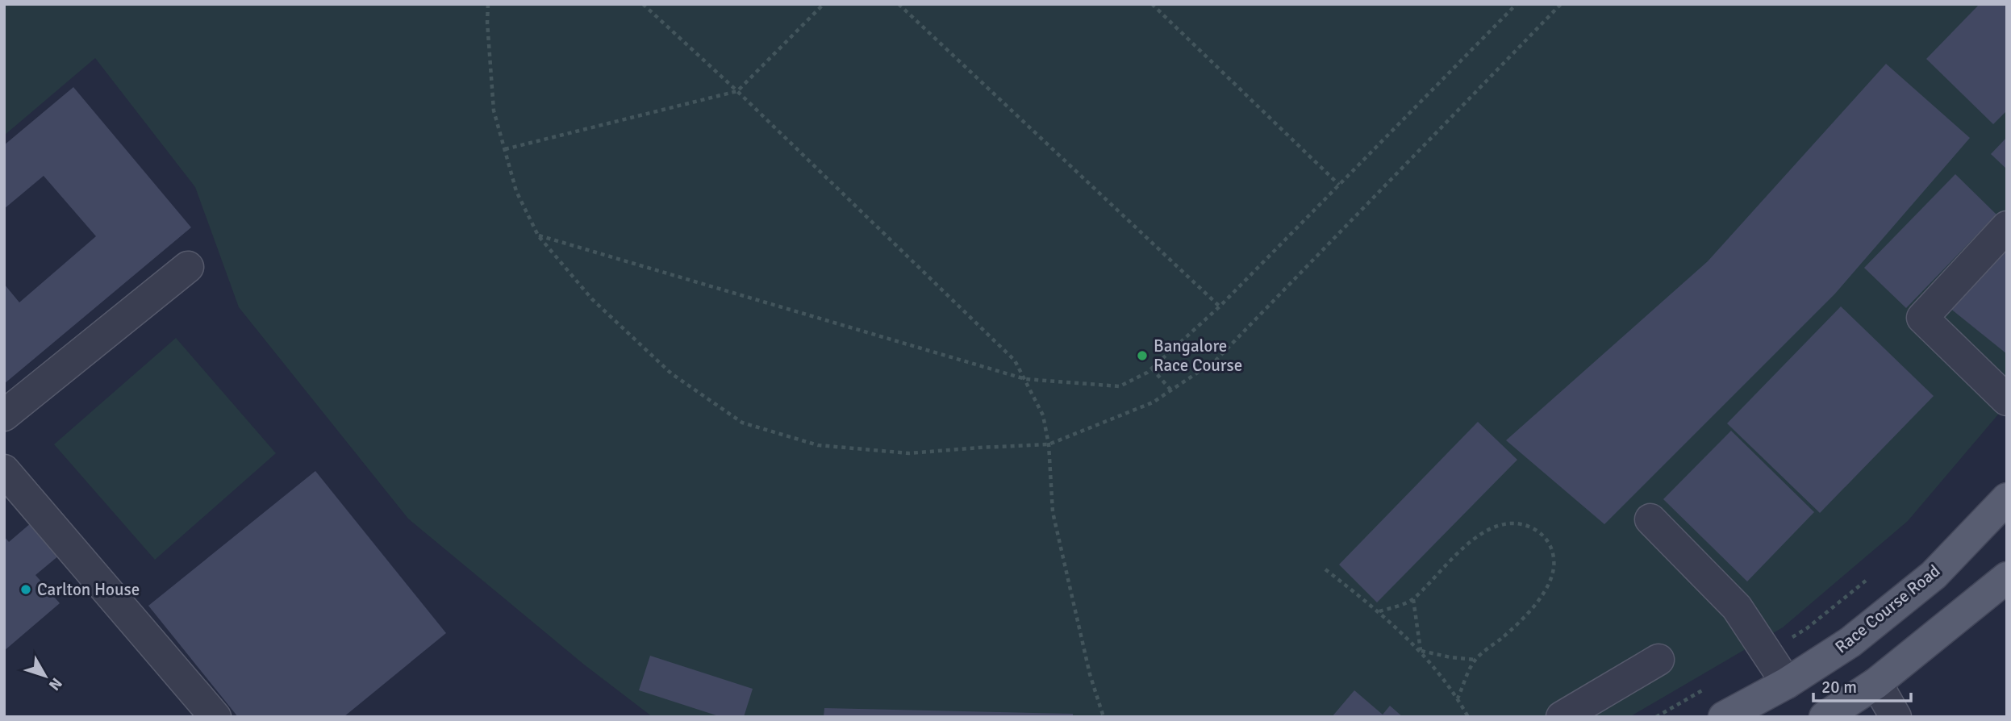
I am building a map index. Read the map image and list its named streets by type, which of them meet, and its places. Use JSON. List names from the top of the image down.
{
  "streets": {
    "main road": ["Race Course Road"]
  },
  "places": ["Bangalore Race Course", "Carlton House"],
  "scale_bar": "20 m",
  "north": "bottom right"
}
